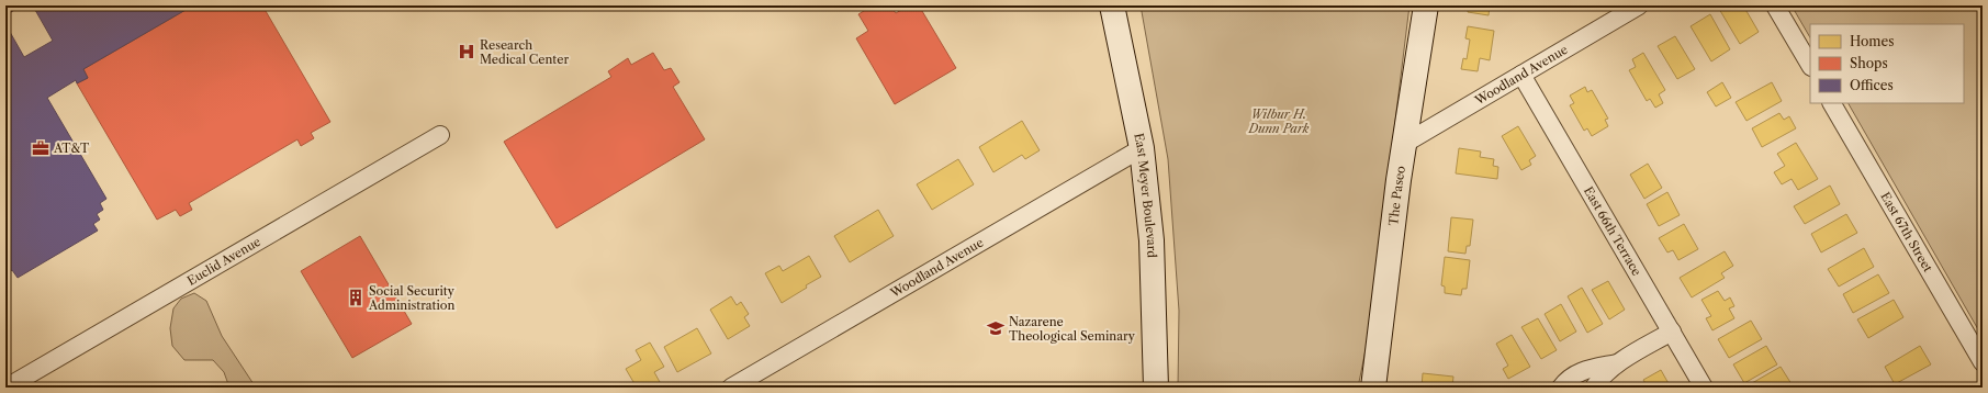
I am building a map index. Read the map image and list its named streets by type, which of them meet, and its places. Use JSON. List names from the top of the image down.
{
  "streets": {
    "main road": ["East Meyer Boulevard", "The Paseo"],
    "street": [
      "Woodland Avenue",
      "East 66th Terrace",
      "East 67th Street",
      "Euclid Avenue"
    ]
  },
  "crossings": [
    ["Woodland Avenue", "East Meyer Boulevard"],
    ["Woodland Avenue", "The Paseo"],
    ["Woodland Avenue", "East 66th Terrace"]
  ],
  "parks": ["Wilbur H. Dunn Park"],
  "places": {
    "hospital": ["Research Medical Center"],
    "office": ["AT&T"],
    "building": ["Social Security Administration"],
    "school or university": ["Nazarene Theological Seminary"]
  },
  "legend": ["Homes", "Shops", "Offices"]
}
